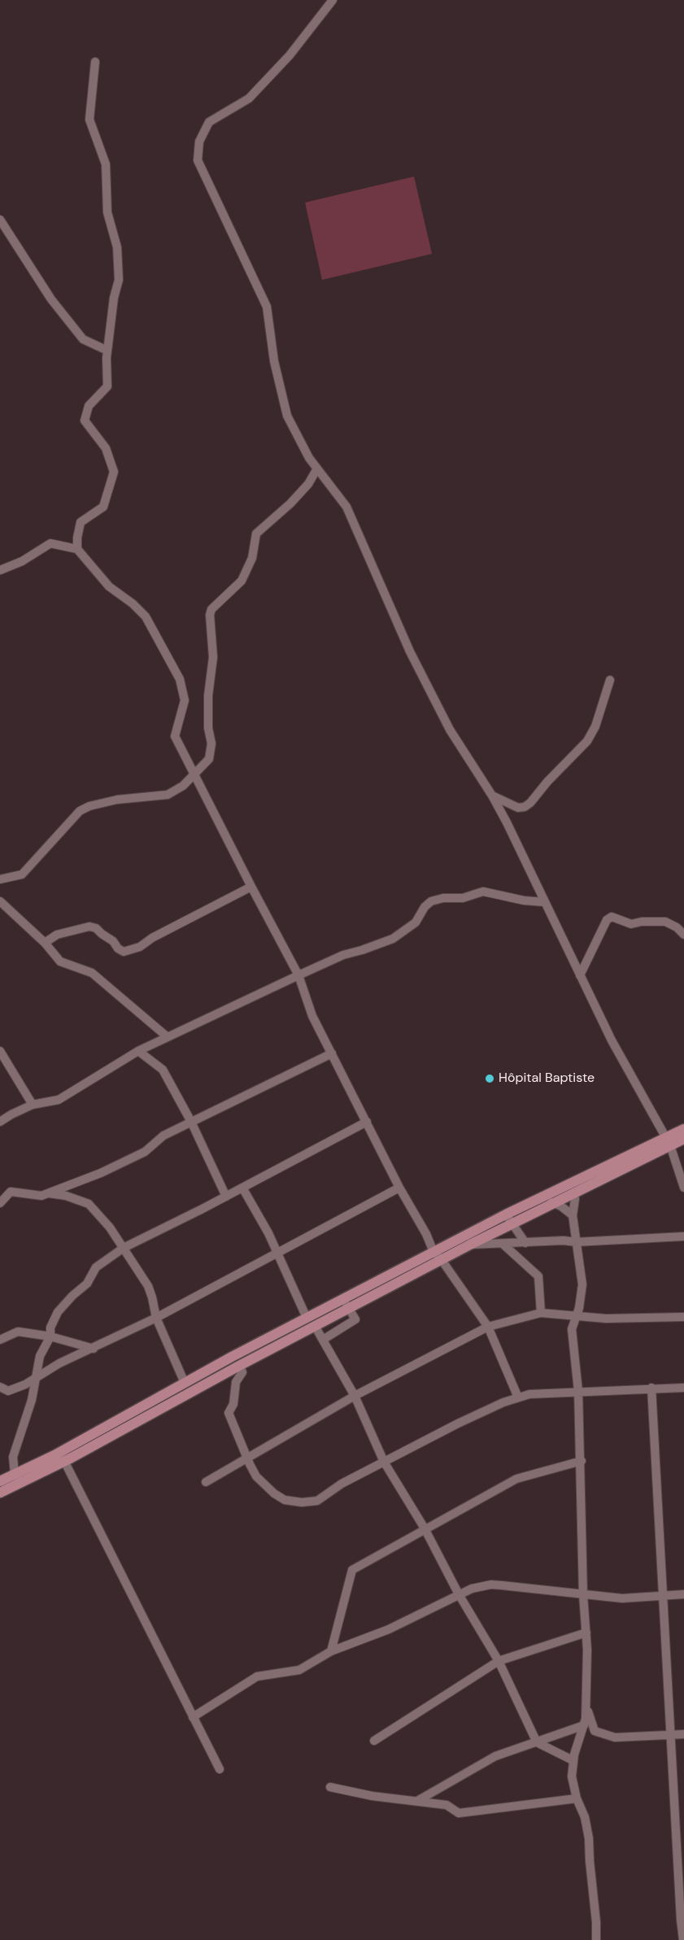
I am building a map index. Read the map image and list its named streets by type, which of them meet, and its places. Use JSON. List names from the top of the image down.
{
  "places": ["Hôpital Baptiste"]
}
